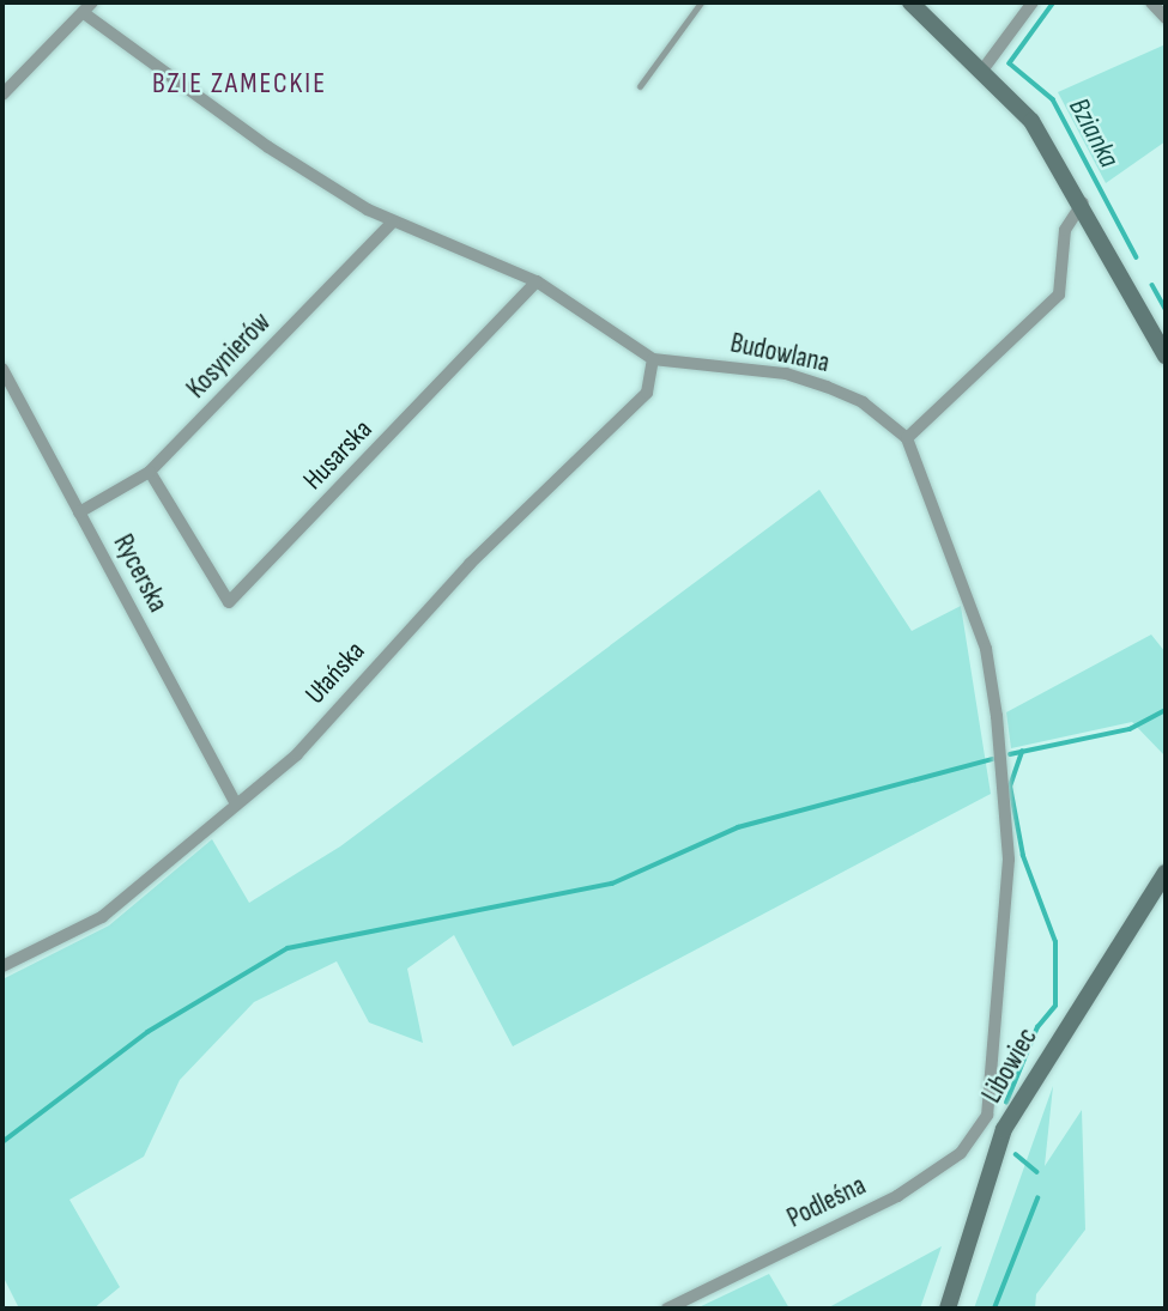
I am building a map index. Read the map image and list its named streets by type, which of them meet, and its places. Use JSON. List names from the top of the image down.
{
  "streets": {
    "street": [
      "Budowlana",
      "Kosynierów",
      "Husarska",
      "Rycerska",
      "Ułańska",
      "Libowiec",
      "Podleśna"
    ]
  },
  "crossings": [
    ["Budowlana", "Kosynierów"],
    ["Budowlana", "Husarska"],
    ["Budowlana", "Ułańska"],
    ["Kosynierów", "Husarska"],
    ["Kosynierów", "Rycerska"],
    ["Rycerska", "Ułańska"]
  ],
  "districts": ["BZIE ZAMECKIE"],
  "water": ["Bzianka"]
}
